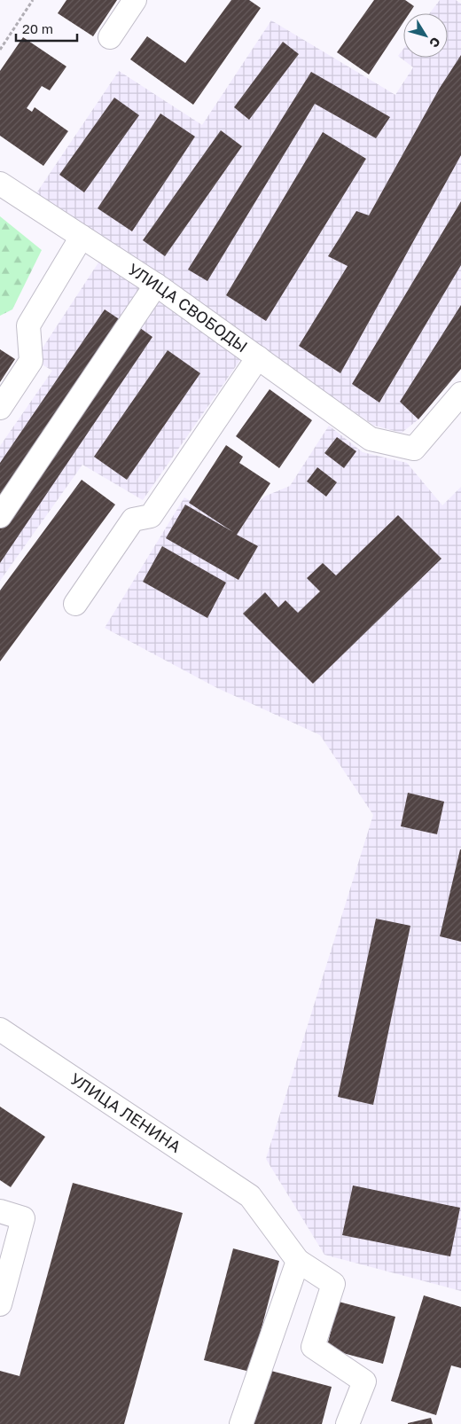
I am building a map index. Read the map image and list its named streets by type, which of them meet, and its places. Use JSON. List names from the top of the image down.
{
  "streets": {
    "street": ["УЛИЦА СВОБОДЫ", "УЛИЦА ЛЕНИНА"]
  },
  "scale_bar": "20 m",
  "north": "bottom right"
}
